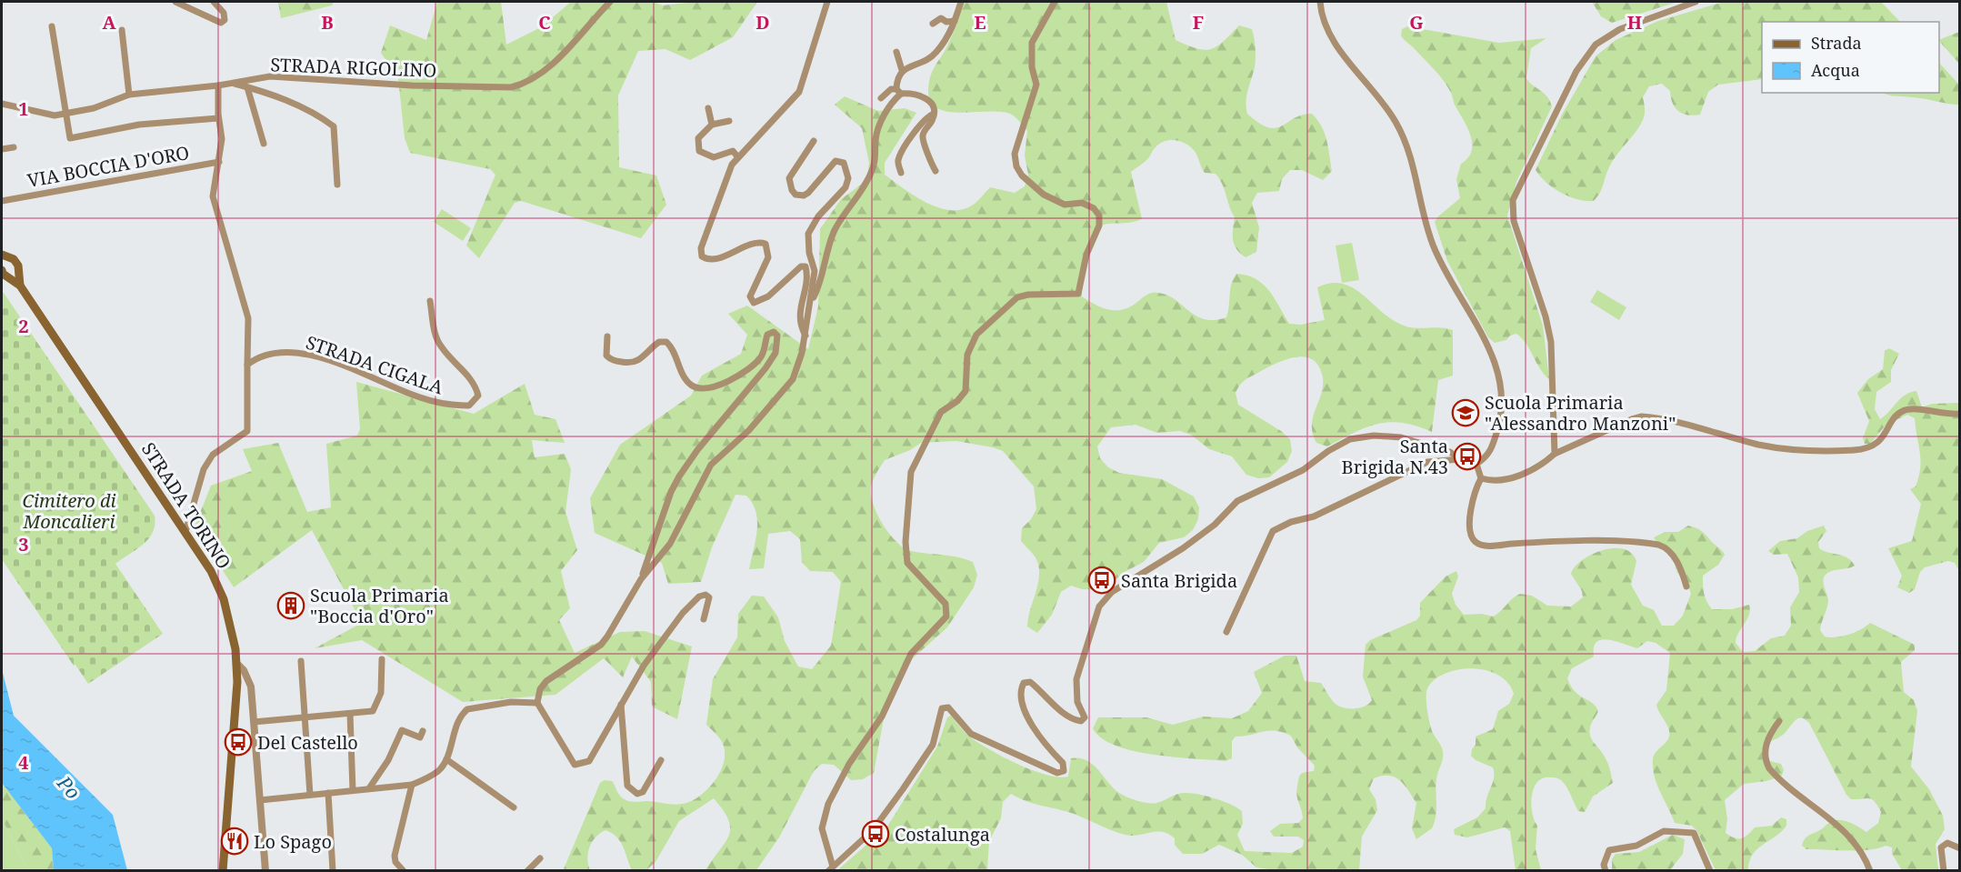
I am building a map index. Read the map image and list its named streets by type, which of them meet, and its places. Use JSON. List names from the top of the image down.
{
  "streets": {
    "main road": ["STRADA TORINO"],
    "street": ["STRADA RIGOLINO", "VIA BOCCIA D'ORO", "STRADA CIGALA"]
  },
  "water": ["Po"],
  "parks": ["Cimitero di Moncalieri"],
  "places": {
    "school or university": ["Scuola Primaria \"Alessandro Manzoni\""],
    "bus stop": [
      "Santa Brigida N.43",
      "Santa Brigida",
      "Del Castello",
      "Costalunga"
    ],
    "building": ["Scuola Primaria \"Boccia d'Oro\""],
    "restaurant": ["Lo Spago"]
  },
  "legend": ["Strada", "Acqua"],
  "grid": {
    "columns": [
      "A",
      "B",
      "C",
      "D",
      "E",
      "F",
      "G",
      "H"
    ],
    "rows": [
      "1",
      "2",
      "3",
      "4"
    ]
  }
}
